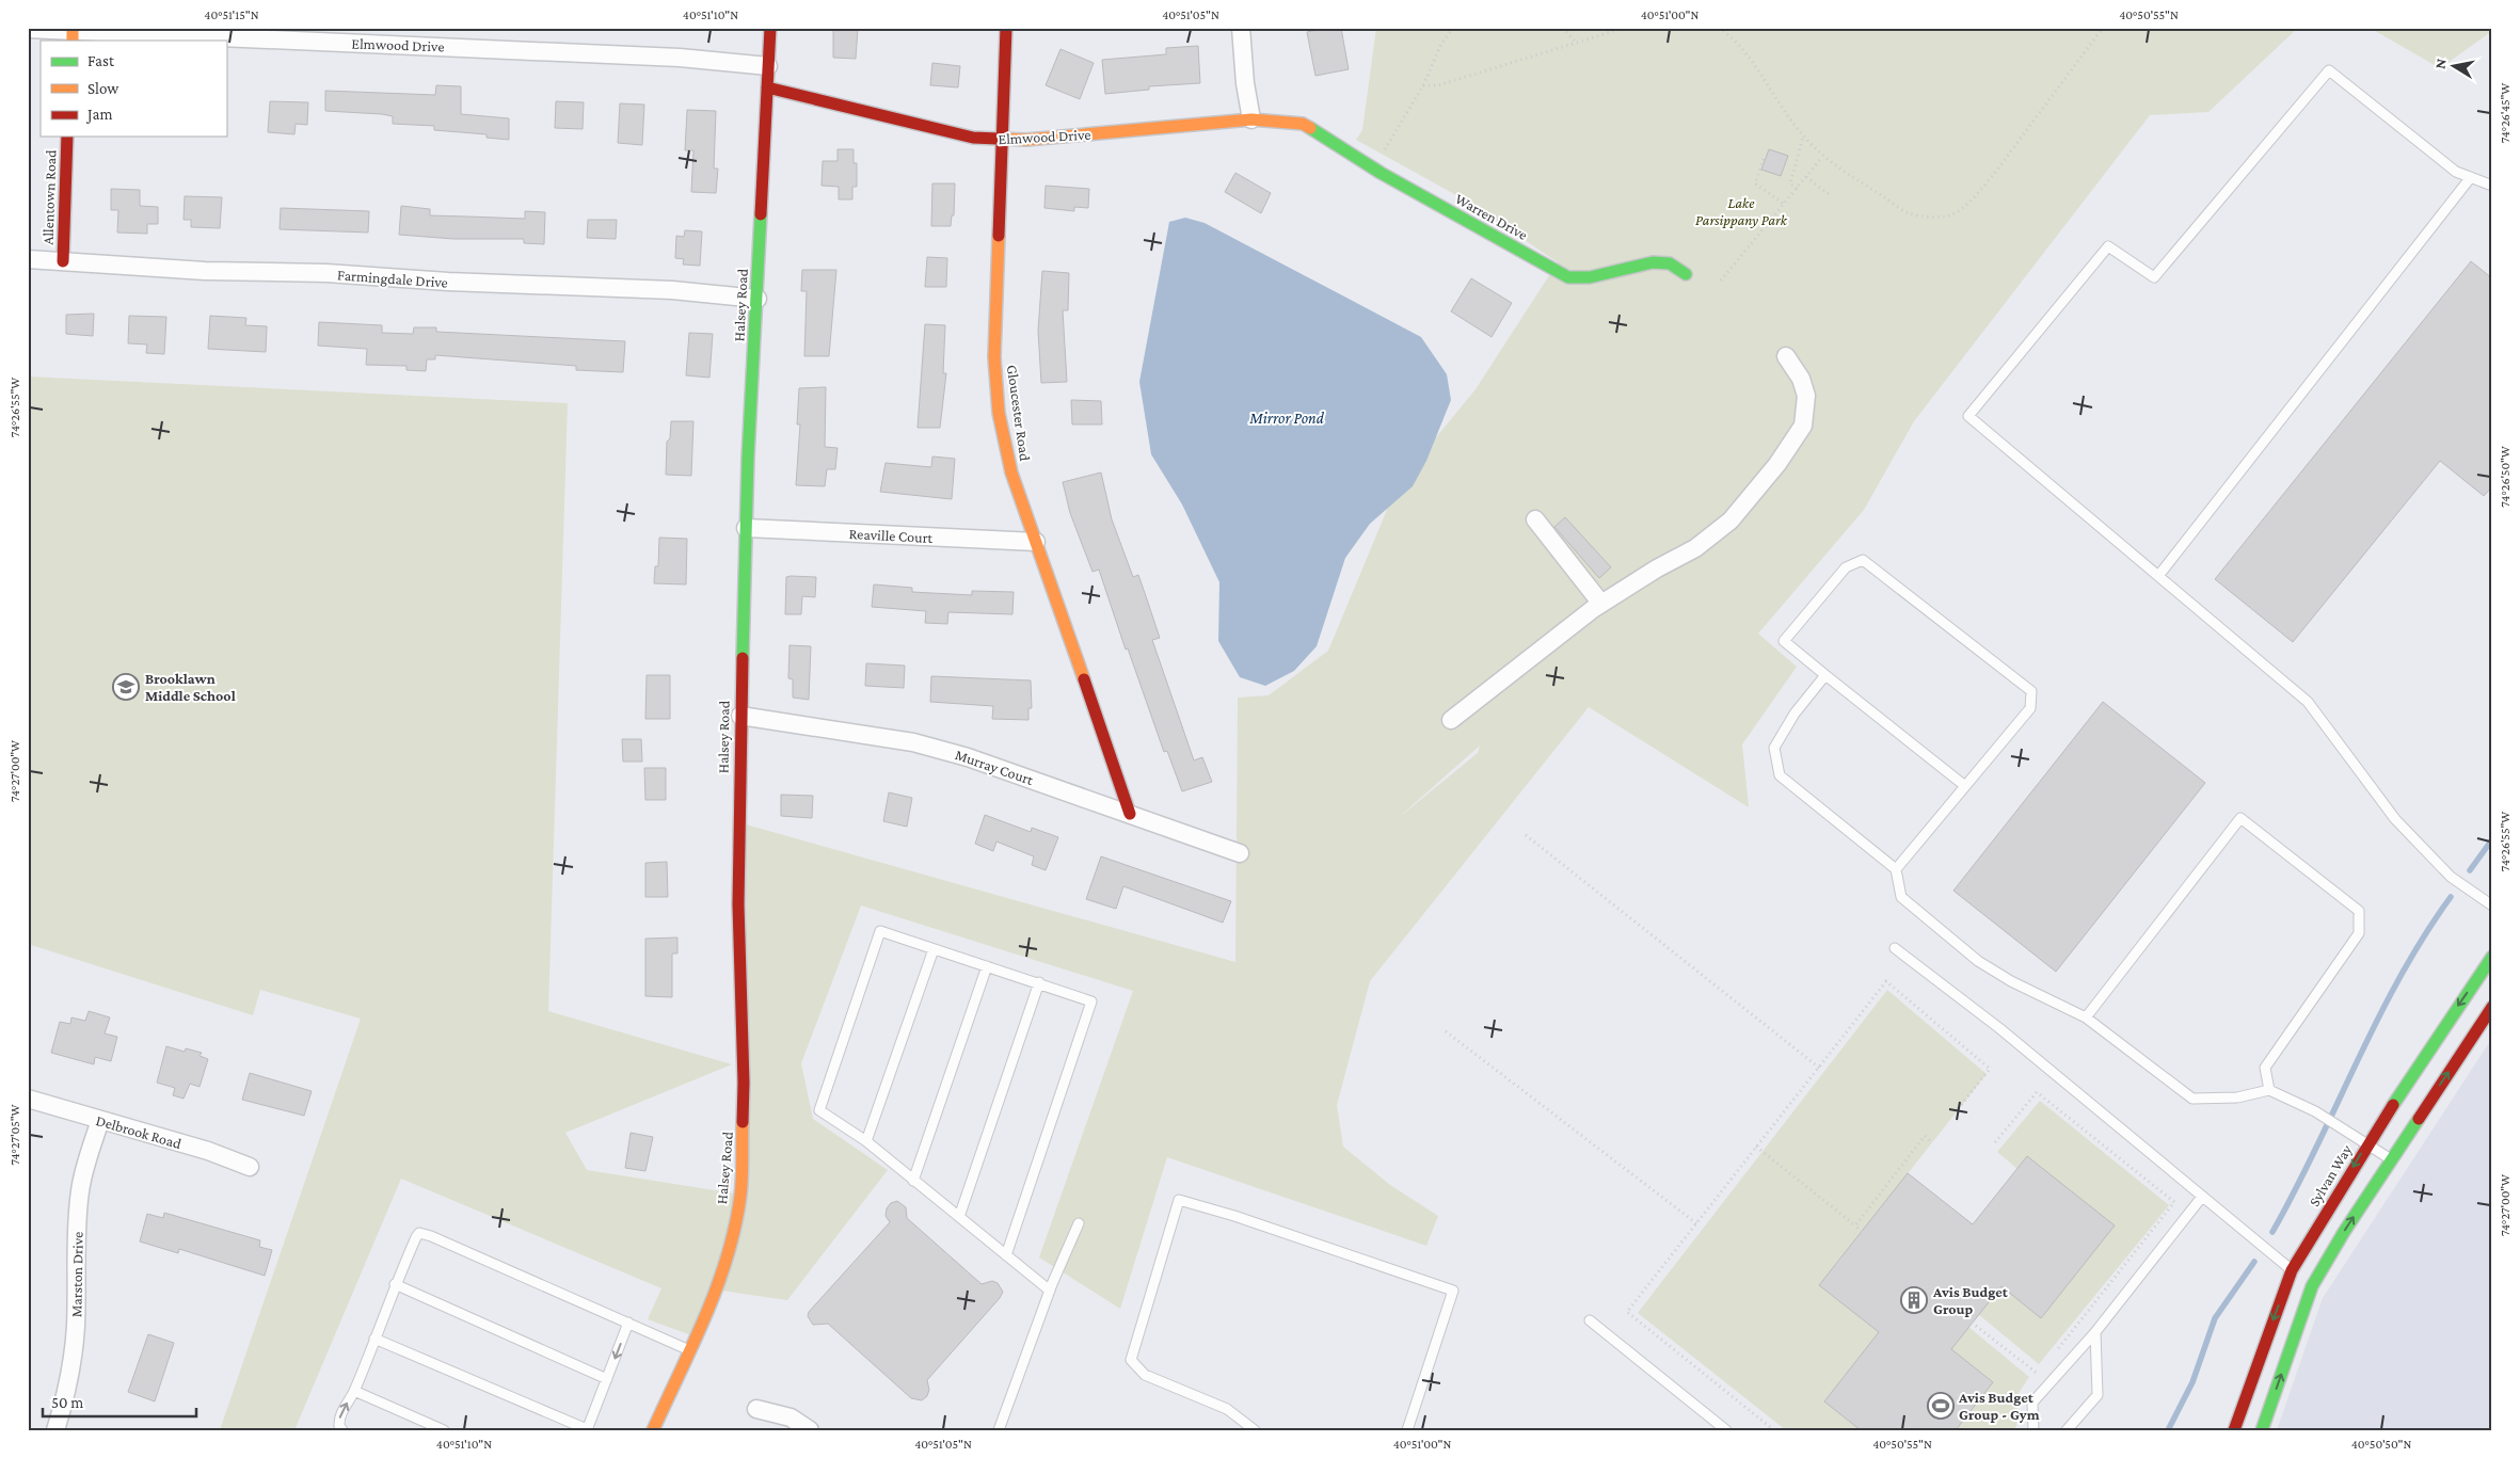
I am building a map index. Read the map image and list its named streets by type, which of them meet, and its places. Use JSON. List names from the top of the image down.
{
  "streets": {
    "street": [
      "Elmwood Drive",
      "Allentown Road",
      "Warren Drive",
      "Farmingdale Drive",
      "Halsey Road",
      "Gloucester Road",
      "Reaville Court",
      "Murray Court",
      "Delbrook Road",
      "Sylvan Way",
      "Marston Drive"
    ]
  },
  "crossings": [
    ["Elmwood Drive", "Warren Drive"],
    ["Elmwood Drive", "Halsey Road"],
    ["Elmwood Drive", "Gloucester Road"],
    ["Allentown Road", "Farmingdale Drive"],
    ["Farmingdale Drive", "Halsey Road"],
    ["Halsey Road", "Reaville Court"],
    ["Halsey Road", "Murray Court"],
    ["Gloucester Road", "Reaville Court"],
    ["Gloucester Road", "Murray Court"],
    ["Delbrook Road", "Marston Drive"]
  ],
  "water": ["Mirror Pond"],
  "parks": ["Lake Parsippany Park"],
  "places": {
    "school or university": ["Brooklawn Middle School"],
    "building": ["Avis Budget Group"],
    "sports": ["Avis Budget Group - Gym"]
  },
  "legend": ["Fast", "Slow", "Jam"],
  "scale_bar": "50 m",
  "north": "left",
  "coordinates": [
    "40°51'15\"N",
    "40°51'10\"N",
    "40°51'05\"N",
    "40°51'00\"N",
    "40°50'55\"N",
    "74°26'45\"W",
    "74°26'55\"W",
    "74°26'50\"W",
    "74°27'00\"W",
    "74°27'05\"W",
    "40°50'50\"N"
  ]
}
